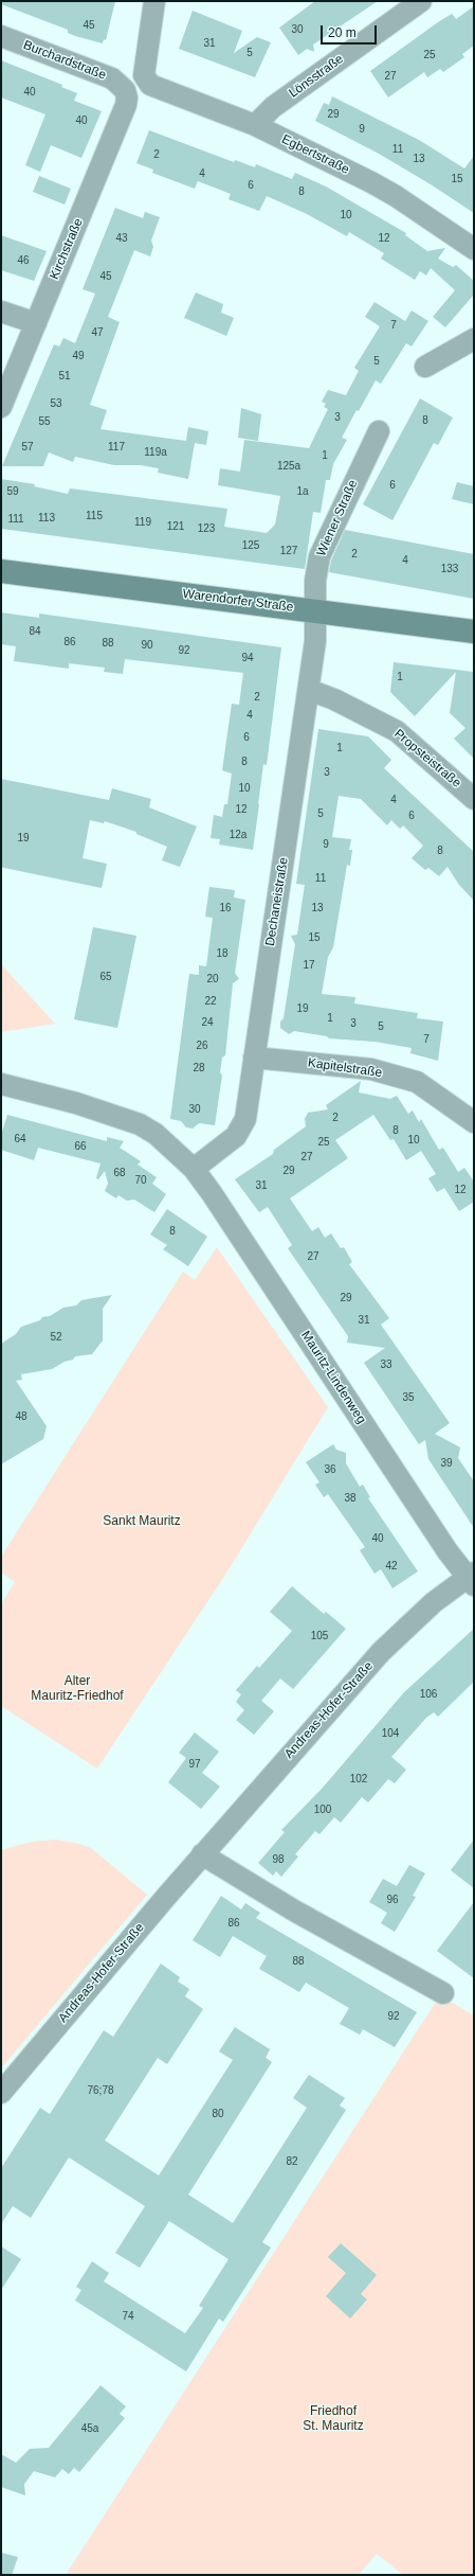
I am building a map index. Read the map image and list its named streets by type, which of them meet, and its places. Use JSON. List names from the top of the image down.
{
  "streets": {
    "main road": ["Warendorfer Straße"],
    "street": [
      "Burchardstraße",
      "Lönsstraße",
      "Egbertstraße",
      "Kirchstraße",
      "Wiener Straße",
      "Propsteistraße",
      "Dechaneistraße",
      "Kapitelstraße",
      "Mauritz-Lindenweg",
      "Andreas-Hofer-Straße"
    ]
  },
  "crossings": [
    ["Burchardstraße", "Kirchstraße"],
    ["Lönsstraße", "Egbertstraße"],
    ["Wiener Straße", "Warendorfer Straße"],
    ["Wiener Straße", "Dechaneistraße"],
    ["Warendorfer Straße", "Dechaneistraße"],
    ["Propsteistraße", "Dechaneistraße"],
    ["Dechaneistraße", "Kapitelstraße"],
    ["Dechaneistraße", "Mauritz-Lindenweg"],
    ["Mauritz-Lindenweg", "Andreas-Hofer-Straße"]
  ],
  "parks": ["Sankt Mauritz", "Alter Mauritz-Friedhof", "Friedhof St. Mauritz"],
  "house_numbers": [
    "45",
    "30",
    "31",
    "5",
    "25",
    "27",
    "40",
    "29",
    "40",
    "9",
    "11",
    "2",
    "13",
    "4",
    "15",
    "6",
    "8",
    "10",
    "43",
    "12",
    "46",
    "45",
    "7",
    "47",
    "49",
    "5",
    "51",
    "53",
    "3",
    "8",
    "55",
    "57",
    "117",
    "119a",
    "1",
    "125a",
    "6",
    "59",
    "1a",
    "115",
    "113",
    "111",
    "119",
    "121",
    "123",
    "125",
    "127",
    "2",
    "4",
    "133",
    "84",
    "86",
    "88",
    "90",
    "92",
    "94",
    "1",
    "2",
    "4",
    "6",
    "1",
    "8",
    "3",
    "10",
    "4",
    "12",
    "5",
    "6",
    "12a",
    "19",
    "9",
    "8",
    "11",
    "16",
    "13",
    "15",
    "18",
    "17",
    "65",
    "20",
    "22",
    "19",
    "1",
    "24",
    "3",
    "5",
    "7",
    "26",
    "28",
    "30",
    "2",
    "8",
    "64",
    "10",
    "25",
    "66",
    "27",
    "29",
    "68",
    "70",
    "31",
    "12",
    "8",
    "27",
    "29",
    "31",
    "52",
    "33",
    "35",
    "48",
    "39",
    "36",
    "38",
    "40",
    "42",
    "105",
    "106",
    "104",
    "97",
    "102",
    "100",
    "98",
    "96",
    "86",
    "88",
    "92",
    "76;78",
    "80",
    "82",
    "74",
    "45a"
  ],
  "scale_bar": "20 m"
}
